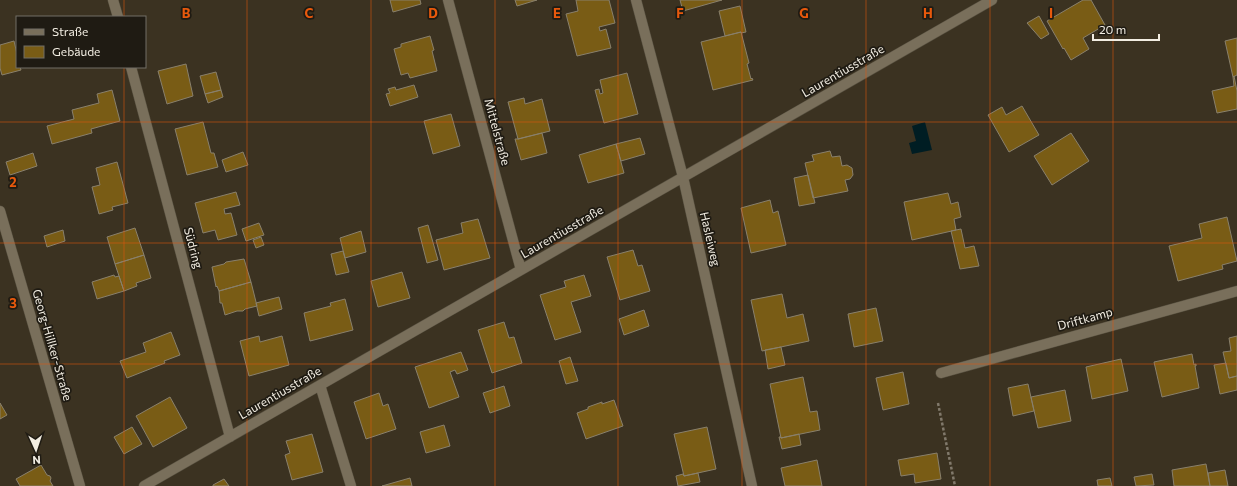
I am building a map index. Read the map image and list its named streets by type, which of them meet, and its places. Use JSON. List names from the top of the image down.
{
  "streets": {
    "street": [
      "Laurentiusstraße",
      "Mittelstraße",
      "Hasleiweg",
      "Südring",
      "Driftkamp",
      "Georg-Hillker-Straße"
    ]
  },
  "crossings": [
    ["Laurentiusstraße", "Mittelstraße"],
    ["Laurentiusstraße", "Hasleiweg"],
    ["Laurentiusstraße", "Südring"]
  ],
  "legend": ["Straße", "Gebäude"],
  "scale_bar": "20 m",
  "north": "bottom",
  "grid": {
    "columns": [
      "B",
      "C",
      "D",
      "E",
      "F",
      "G",
      "H",
      "I"
    ],
    "rows": ["2", "3"]
  }
}
